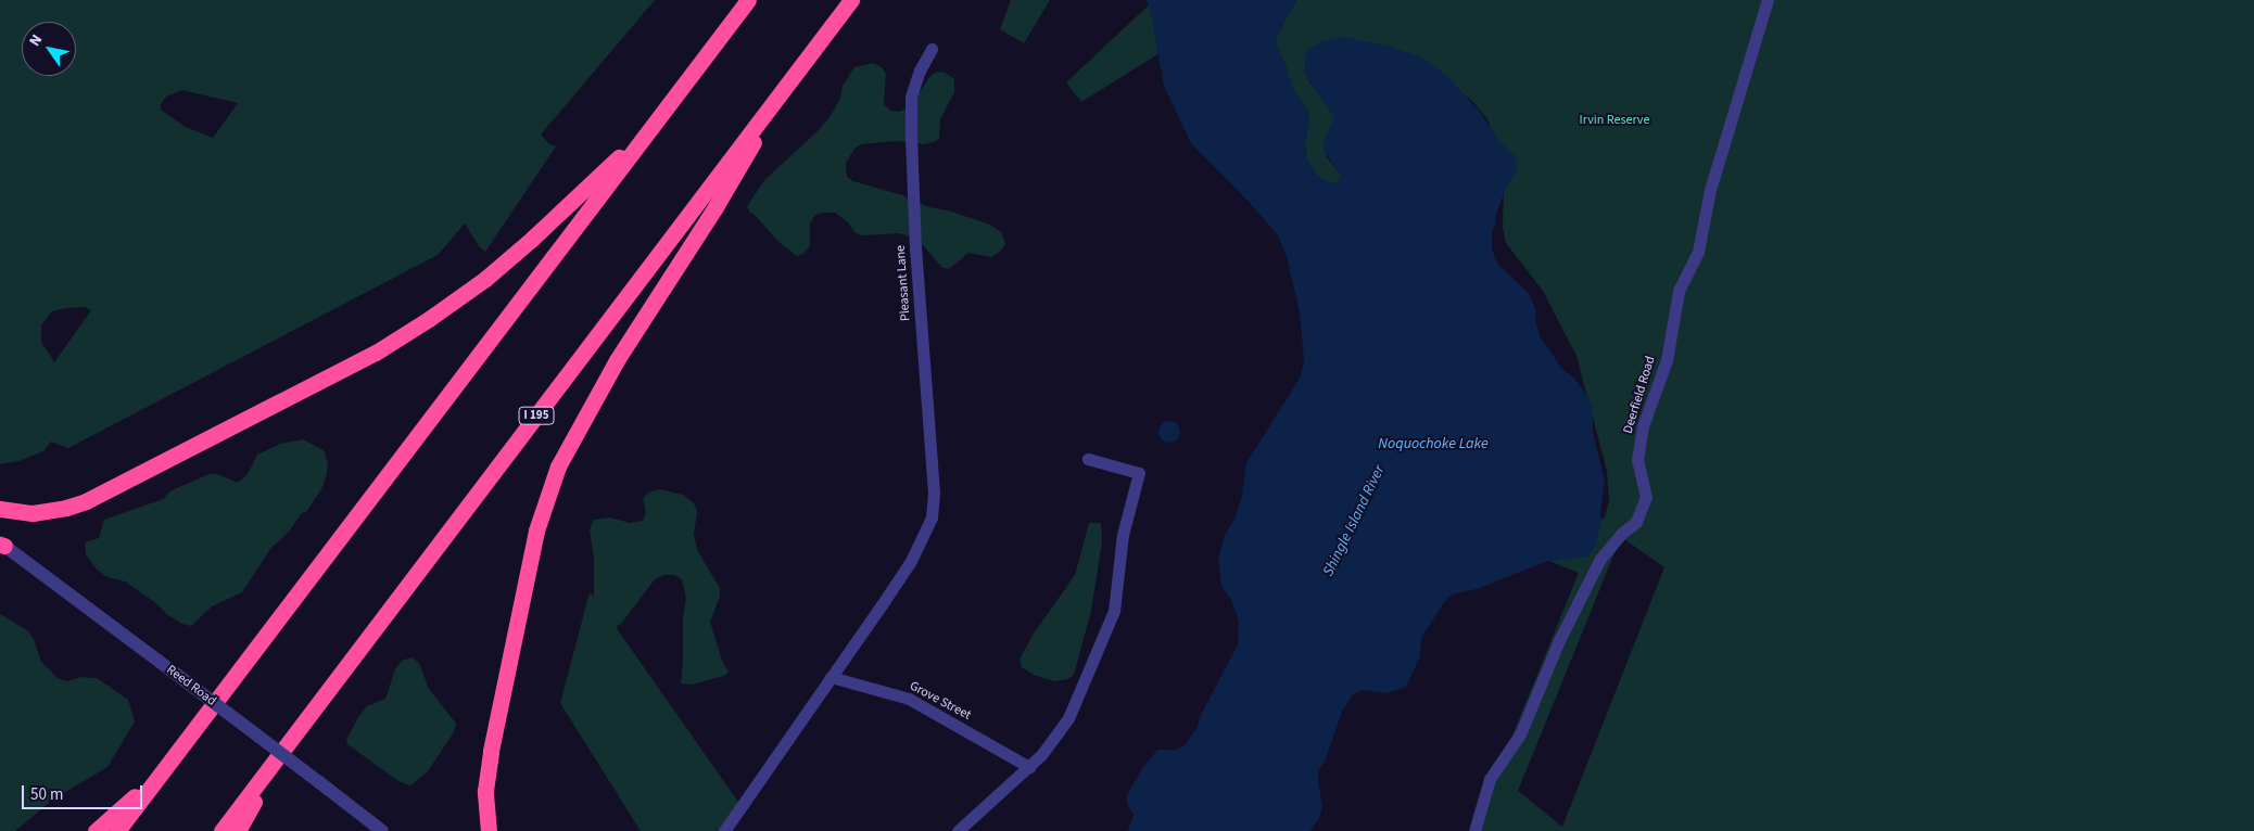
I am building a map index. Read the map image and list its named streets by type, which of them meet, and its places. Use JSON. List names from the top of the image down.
{
  "streets": {
    "highway": ["I 195"],
    "street": [
      "Pleasant Lane",
      "Deerfield Road",
      "Reed Road",
      "Grove Street"
    ]
  },
  "crossings": [
    ["Pleasant Lane", "Grove Street"]
  ],
  "water": ["Noquochoke Lake", "Shingle Island River"],
  "parks": ["Irvin Reserve"],
  "scale_bar": "50 m",
  "north": "top left"
}
